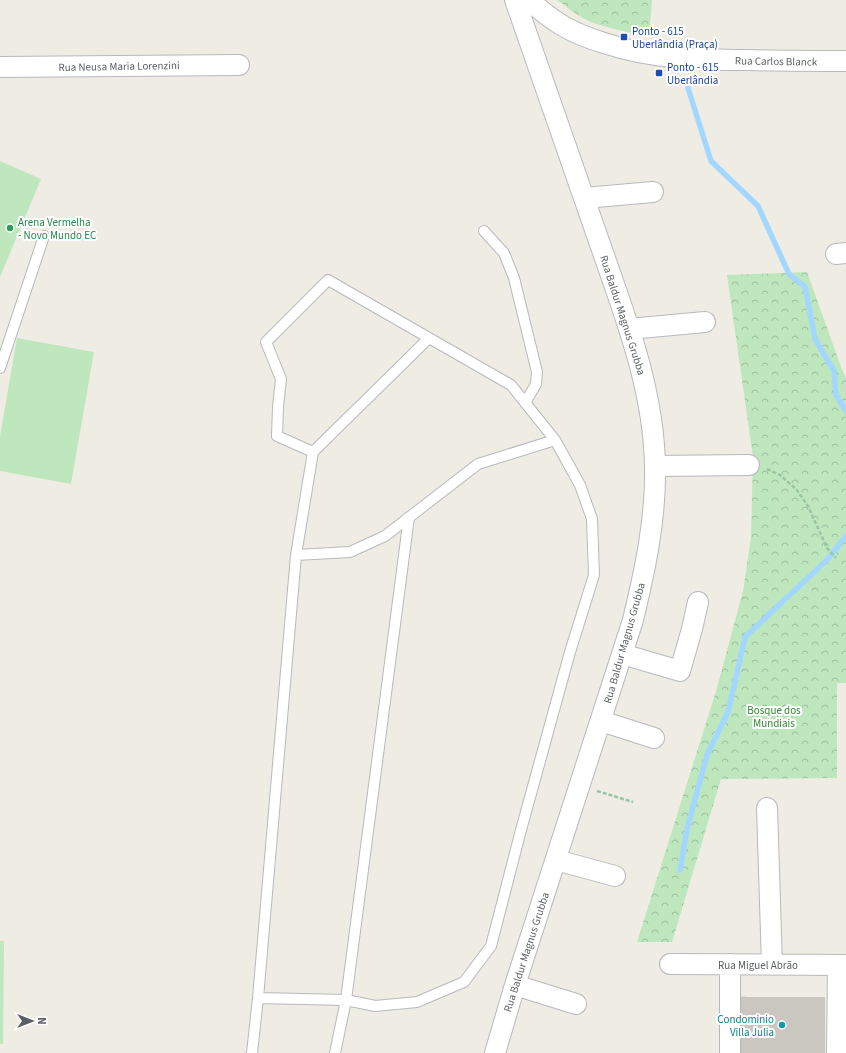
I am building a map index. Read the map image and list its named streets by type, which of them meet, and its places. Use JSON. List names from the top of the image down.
{
  "streets": {
    "street": [
      "Rua Carlos Blanck",
      "Rua Neusa Maria Lorenzini",
      "Rua Baldur Magnus Grubba",
      "Rua Miguel Abrão"
    ]
  },
  "parks": ["Bosque dos Mundiais"],
  "places": {
    "transit": ["Ponto - 615 Uberlândia (Praça)", "Ponto - 615 Uberlândia"],
    "other": ["Arena Vermelha - Novo Mundo EC", "Condominio Villa Julia"]
  },
  "north": "right"
}
